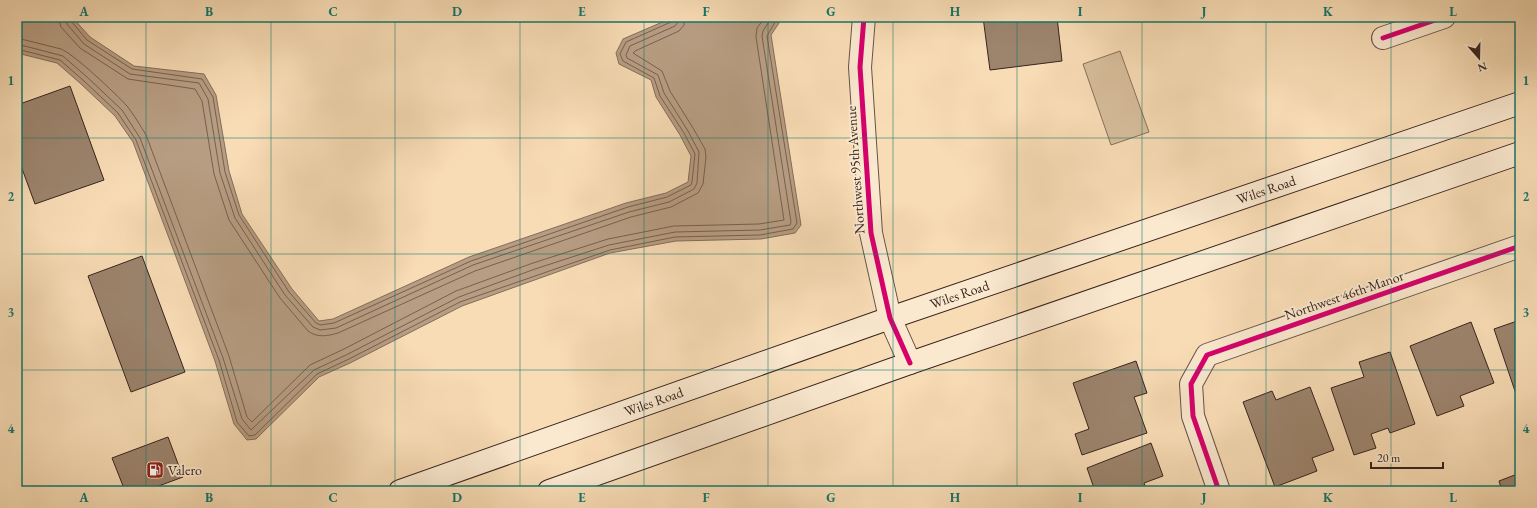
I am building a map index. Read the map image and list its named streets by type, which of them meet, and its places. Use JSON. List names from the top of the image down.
{
  "streets": {
    "main road": ["Northwest 95th Avenue", "Wiles Road", "Northwest 46th Manor"]
  },
  "crossings": [
    ["Northwest 95th Avenue", "Wiles Road"]
  ],
  "places": {
    "fuel station": ["Valero"]
  },
  "scale_bar": "20 m",
  "north": "bottom",
  "grid": {
    "columns": [
      "A",
      "B",
      "C",
      "D",
      "E",
      "F",
      "G",
      "H",
      "I",
      "J",
      "K",
      "L"
    ],
    "rows": [
      "1",
      "2",
      "3",
      "4"
    ]
  }
}
